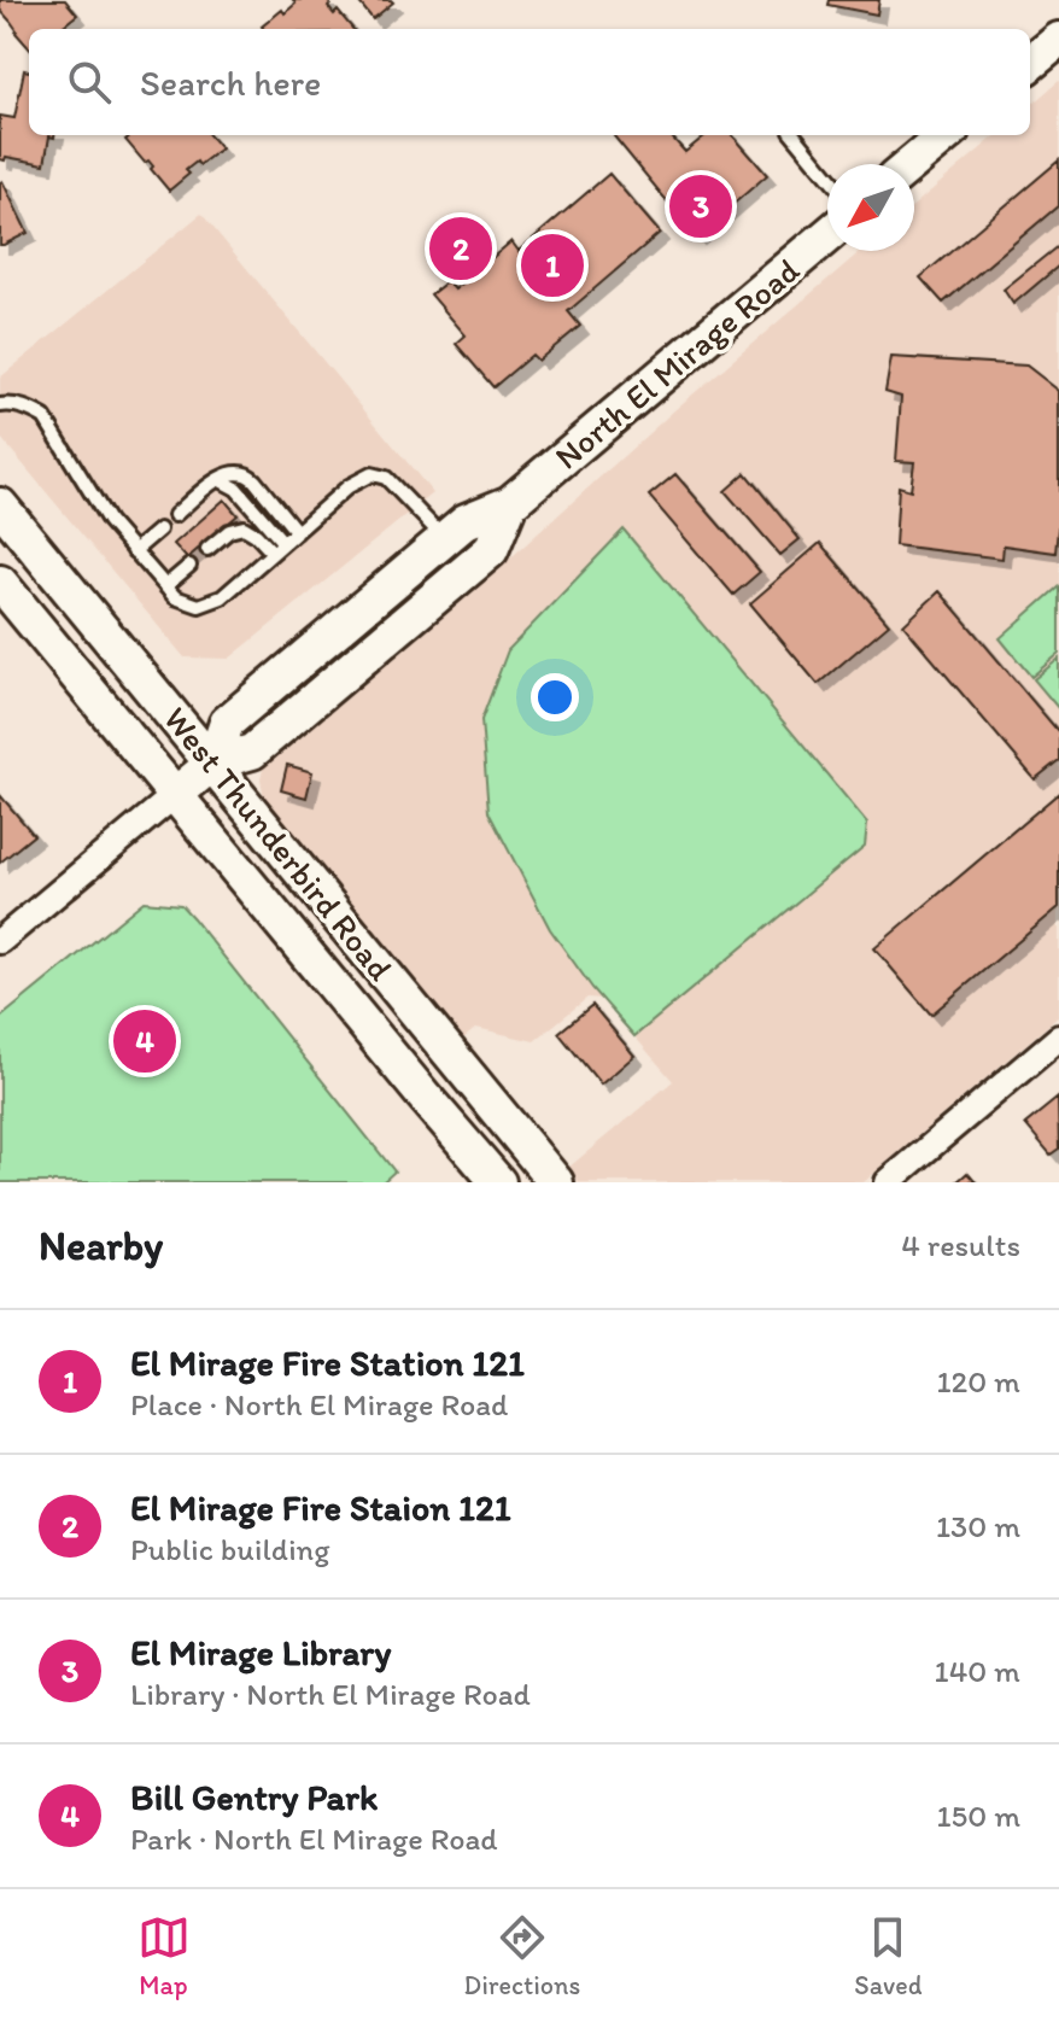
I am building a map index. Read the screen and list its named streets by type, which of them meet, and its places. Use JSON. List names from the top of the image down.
{
  "streets": {
    "main road": ["North El Mirage Road", "West Thunderbird Road"]
  },
  "crossings": [
    ["North El Mirage Road", "West Thunderbird Road"]
  ],
  "north": "bottom left",
  "page": {
    "search": "Search here",
    "pins": [
      "3",
      "2",
      "1",
      "4"
    ],
    "heading": ["Nearby", "4 results"],
    "list": [
      {
        "mark": "1",
        "name": "El Mirage Fire Station 121",
        "note": "Place · North El Mirage Road",
        "value": "120 m"
      },
      {
        "mark": "2",
        "name": "El Mirage Fire Staion 121",
        "note": "Public building",
        "value": "130 m"
      },
      {
        "mark": "3",
        "name": "El Mirage Library",
        "note": "Library · North El Mirage Road",
        "value": "140 m"
      },
      {
        "mark": "4",
        "name": "Bill Gentry Park",
        "note": "Park · North El Mirage Road",
        "value": "150 m"
      }
    ],
    "nav": ["Map", "Directions", "Saved"]
  }
}
